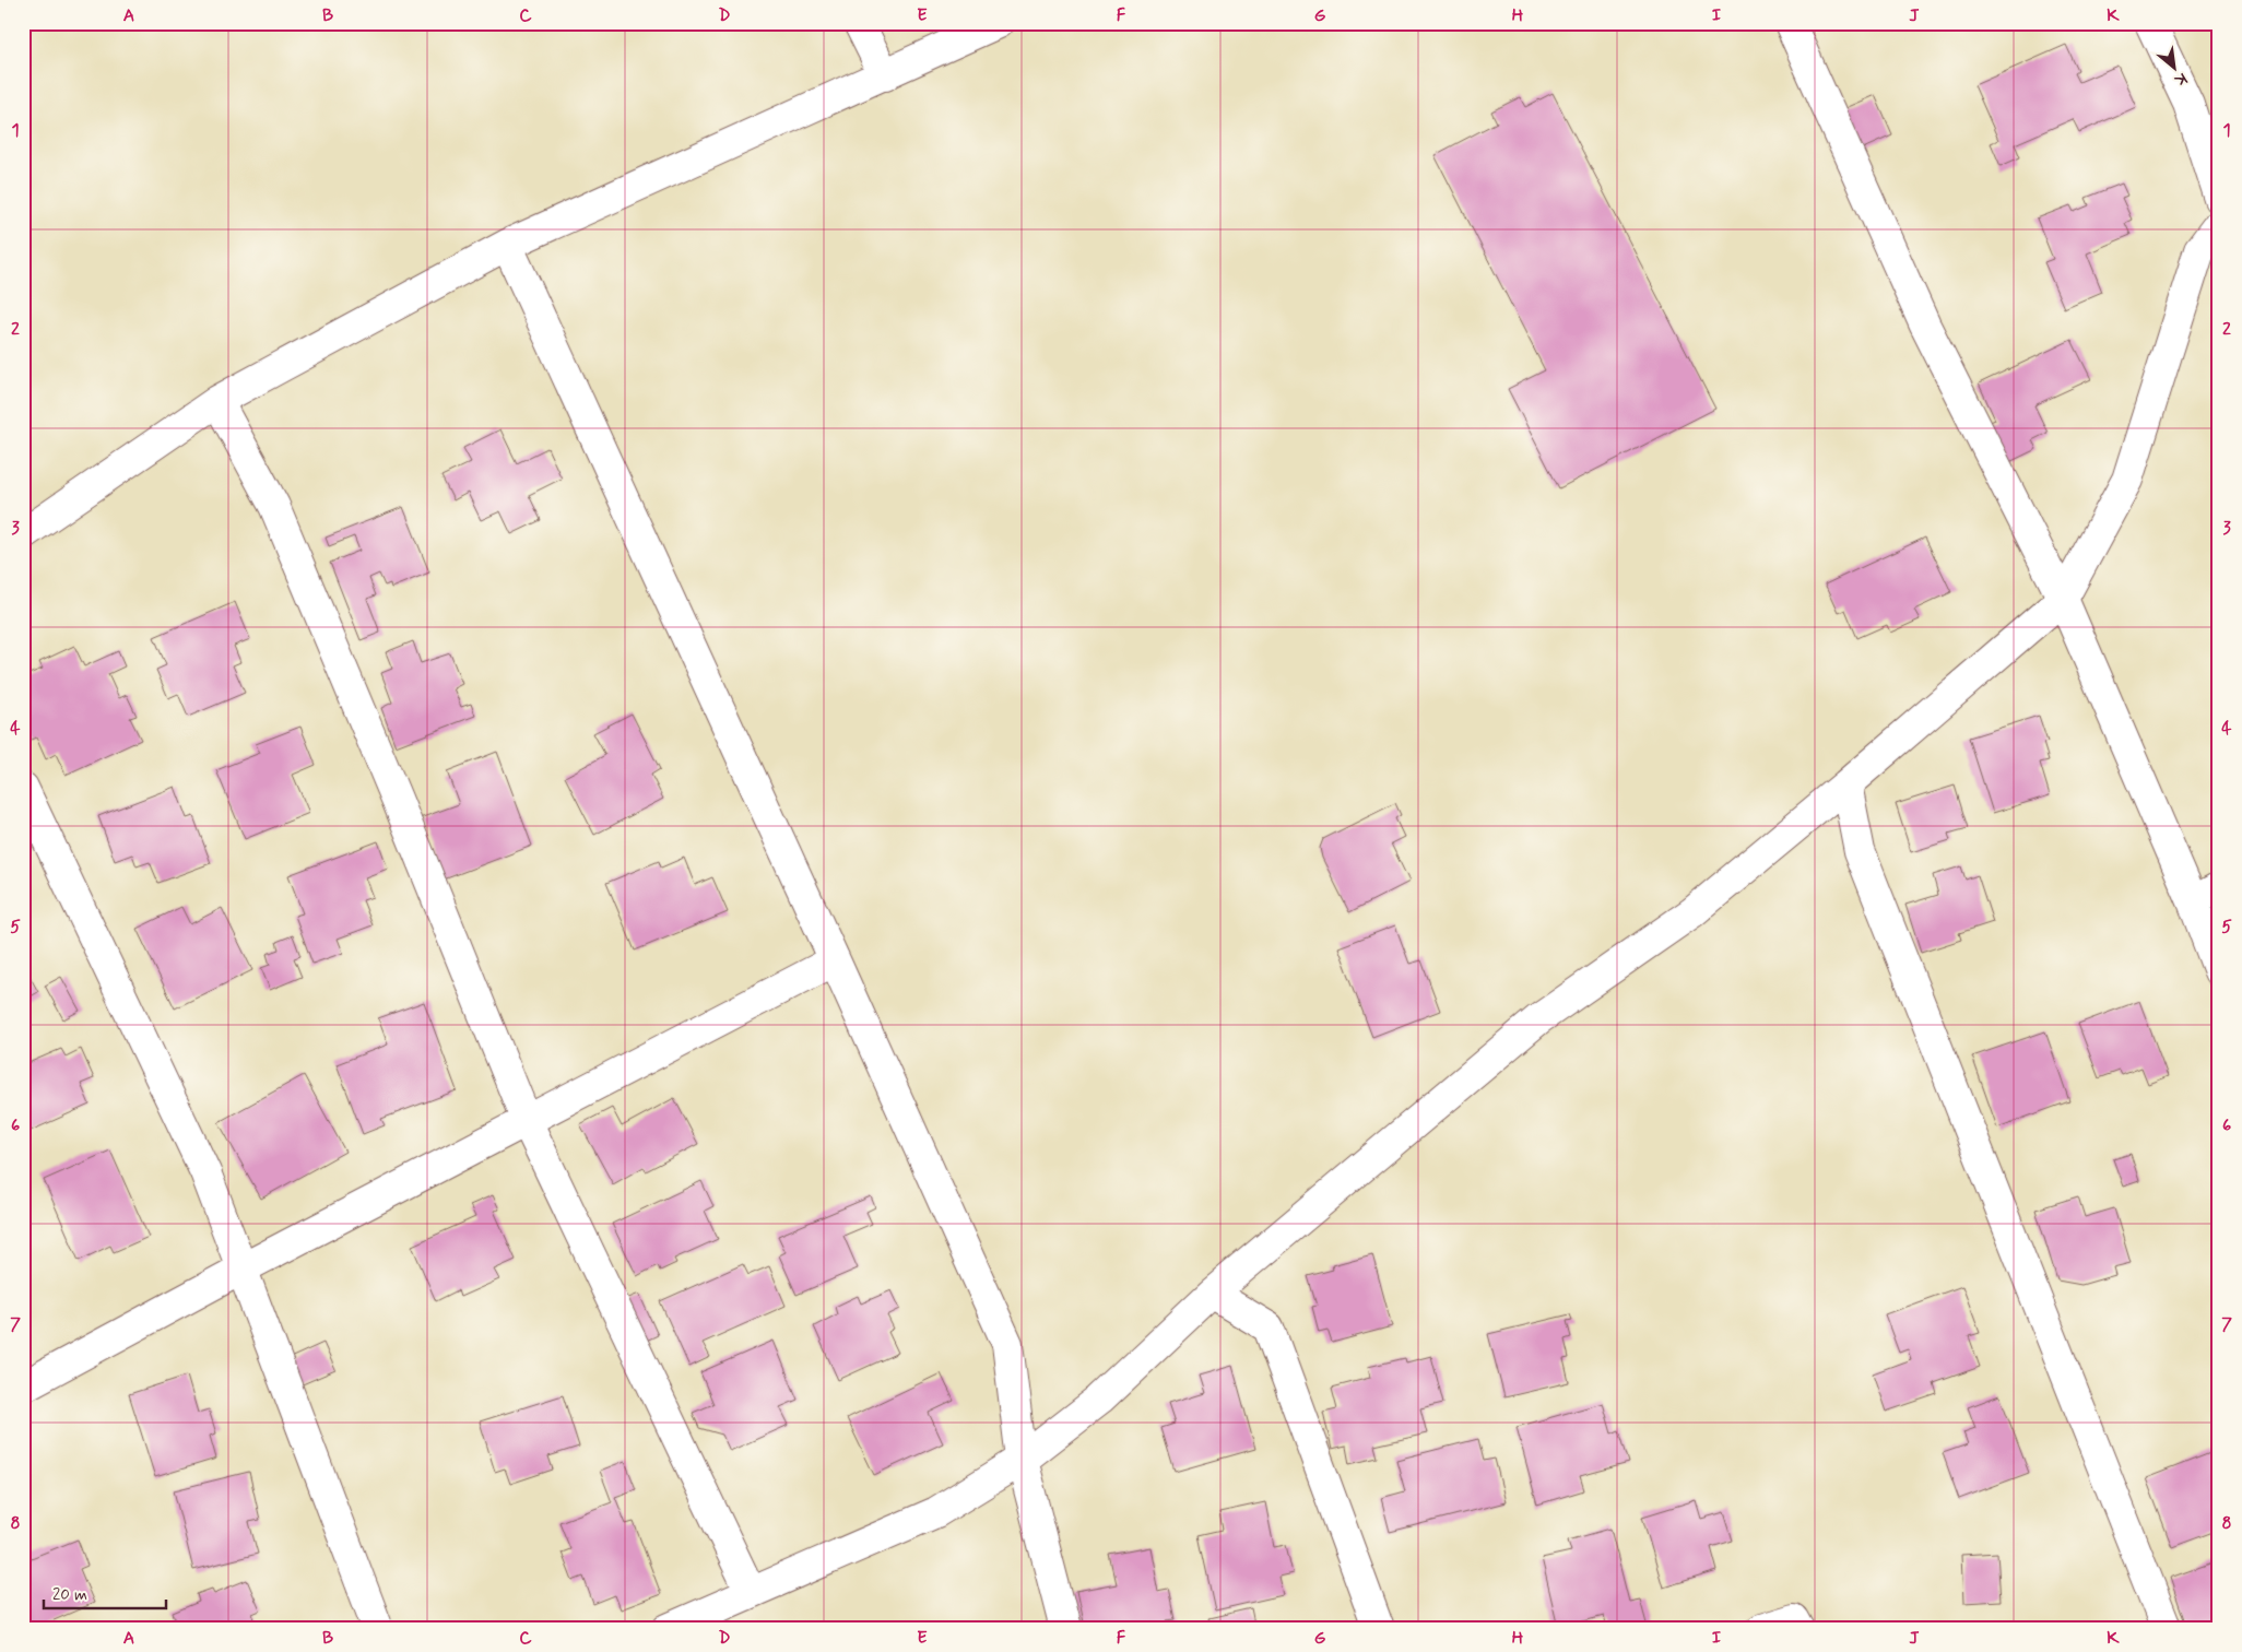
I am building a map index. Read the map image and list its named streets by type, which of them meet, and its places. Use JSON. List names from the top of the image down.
{
  "scale_bar": "20 m",
  "north": "bottom right",
  "grid": {
    "columns": [
      "A",
      "B",
      "C",
      "D",
      "E",
      "F",
      "G",
      "H",
      "I",
      "J",
      "K"
    ],
    "rows": [
      "1",
      "2",
      "3",
      "4",
      "5",
      "6",
      "7",
      "8"
    ]
  }
}
